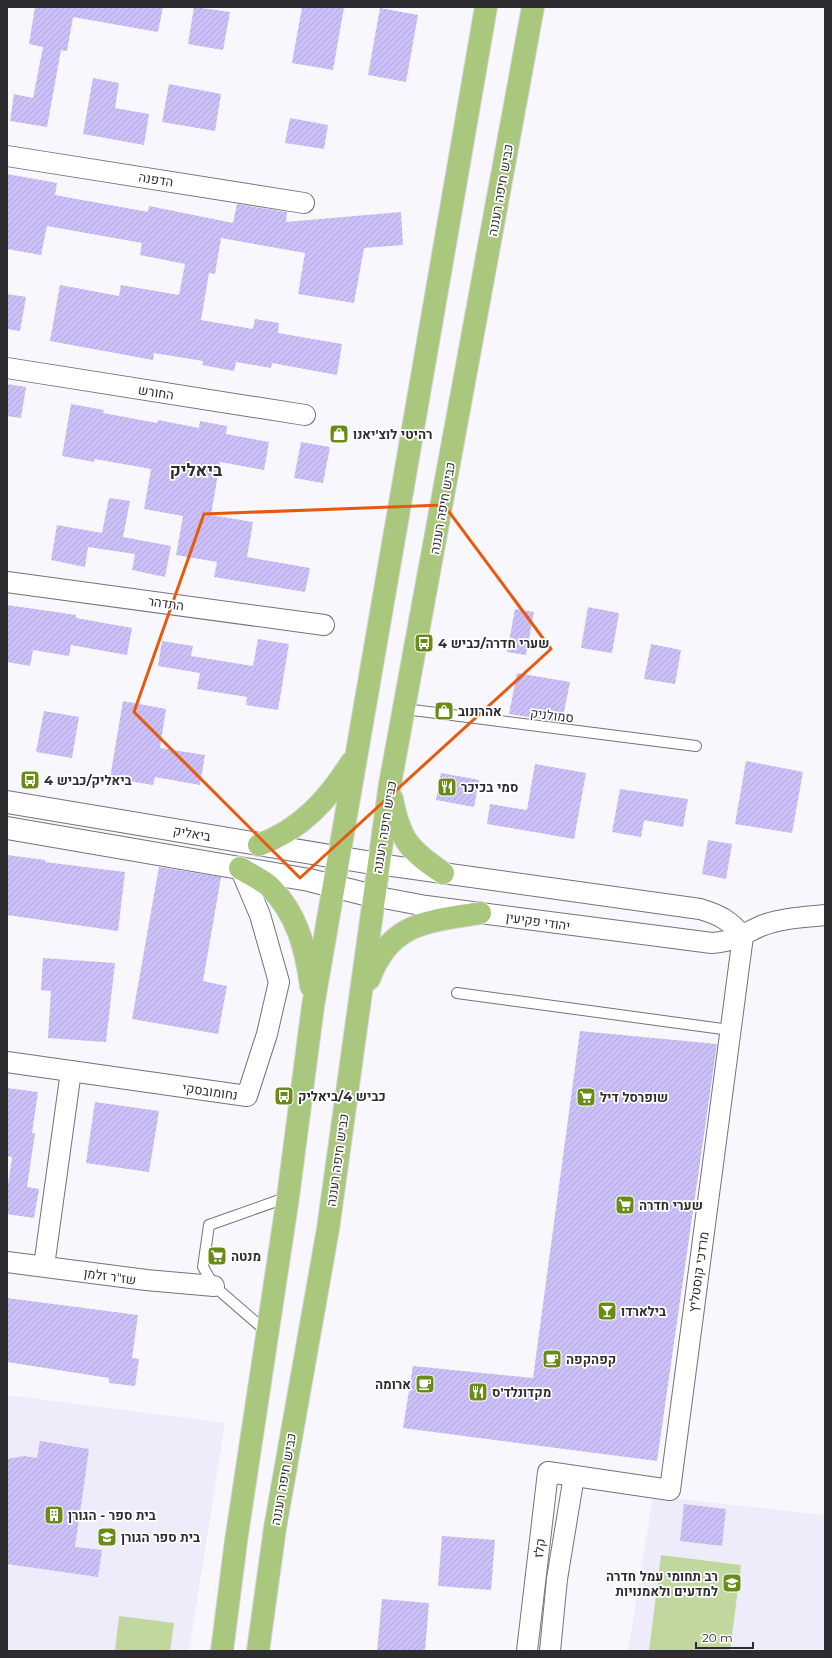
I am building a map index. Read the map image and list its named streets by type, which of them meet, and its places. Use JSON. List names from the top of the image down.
{
  "streets": {
    "highway": ["כביש חיפה רעננה"],
    "main road": ["ביאליק", "יהודי פקיעין"],
    "street": [
      "הדפנה",
      "החורש",
      "התדהר",
      "נחומובסקי",
      "מרדכי קוסטליץ",
      "שז\"ר זלמן",
      "קלז"
    ],
    "lane": ["סמולניק"]
  },
  "crossings": [
    ["כביש חיפה רעננה", "סמולניק"],
    ["כביש חיפה רעננה", "ביאליק"],
    ["כביש חיפה רעננה", "יהודי פקיעין"],
    ["ביאליק", "יהודי פקיעין"],
    ["ביאליק", "נחומובסקי"],
    ["יהודי פקיעין", "מרדכי קוסטליץ"],
    ["מרדכי קוסטליץ", "קלז"]
  ],
  "districts": ["ביאליק"],
  "places": {
    "shop": ["רהיטי לוצ'יאנו", "אהרונוב"],
    "bus stop": ["שערי חדרה/כביש 4", "ביאליק/כביש 4", "כביש 4/ביאליק"],
    "restaurant": ["סמי בכיכר", "מקדונלד'ס"],
    "supermarket": ["שופרסל דיל", "שערי חדרה", "מנטה"],
    "bar": ["בילארדו"],
    "cafe": ["קפהקפה", "ארומה"],
    "building": ["בית ספר - הגורן"],
    "school or university": ["בית ספר הגורן", "רב תחומי עמל חדרה למדעים ולאמנויות"]
  },
  "scale_bar": "20 m"
}
